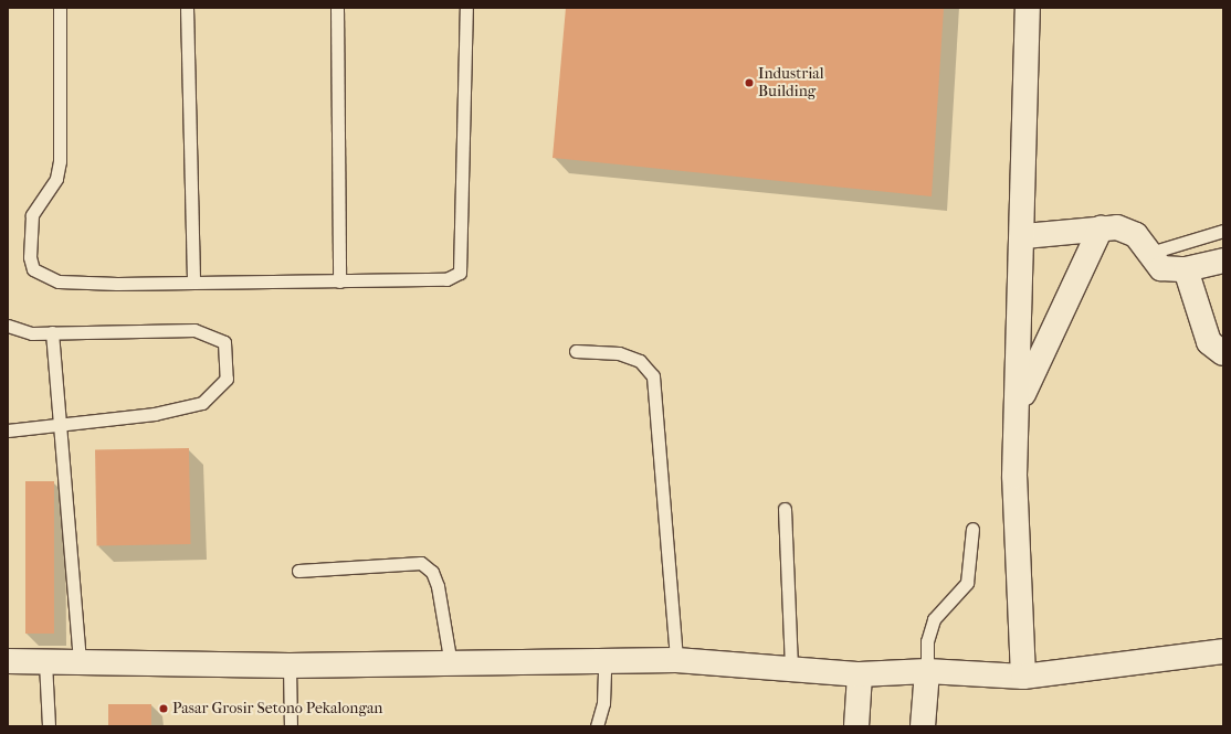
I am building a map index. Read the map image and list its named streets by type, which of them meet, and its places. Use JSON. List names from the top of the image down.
{
  "places": ["Industrial Building", "Pasar Grosir Setono Pekalongan"]
}
